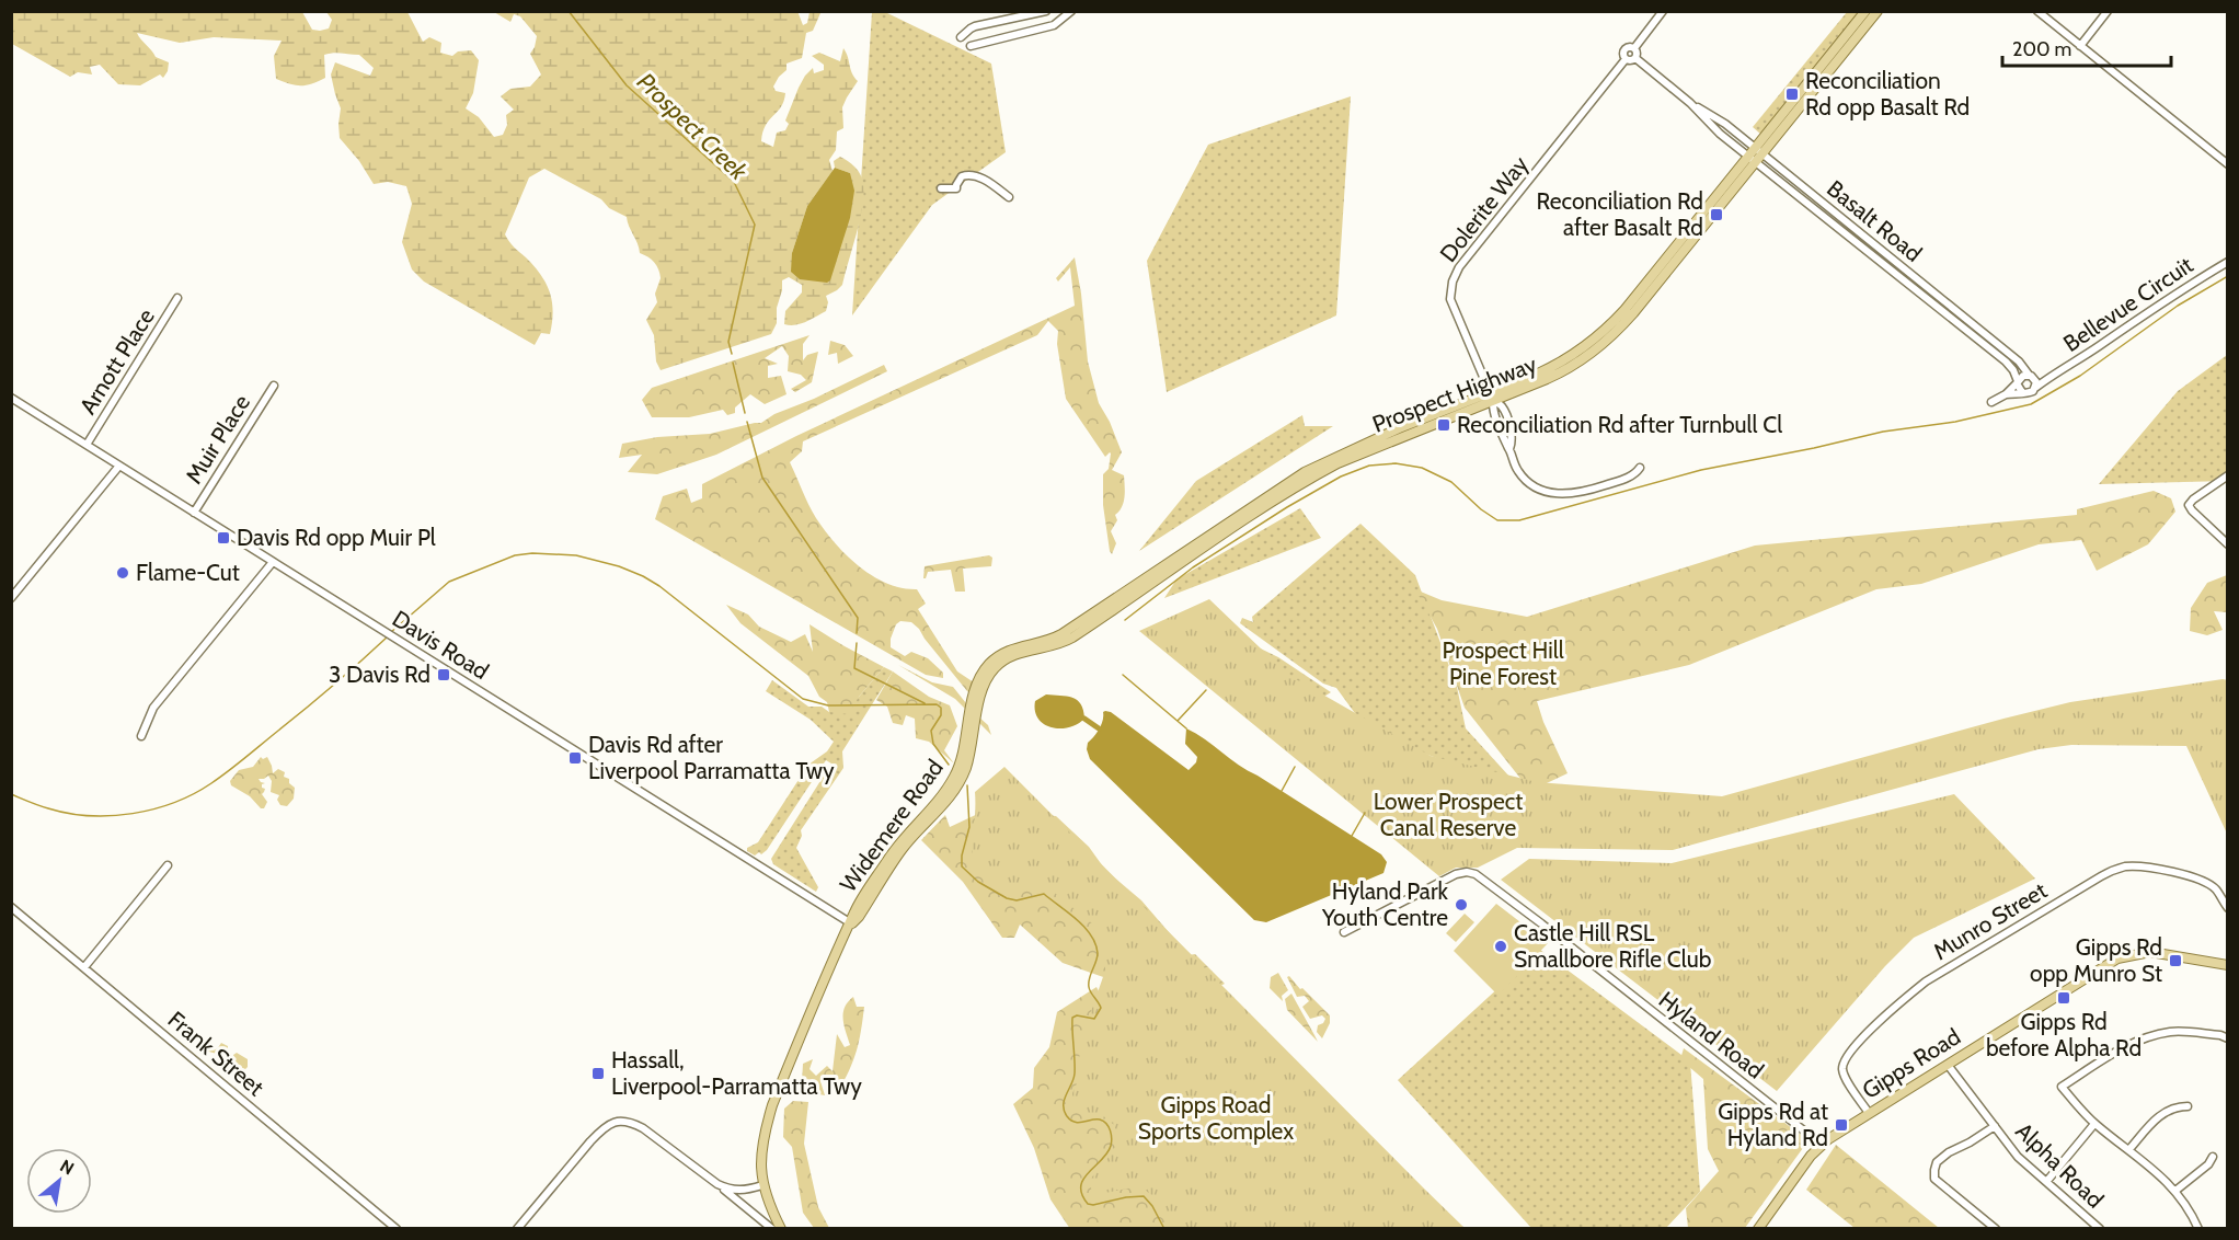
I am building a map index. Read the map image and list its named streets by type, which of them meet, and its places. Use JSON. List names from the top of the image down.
{
  "streets": {
    "main road": ["Prospect Highway", "Widemere Road", "Gipps Road"],
    "street": [
      "Dolerite Way",
      "Basalt Road",
      "Bellevue Circuit",
      "Arnott Place",
      "Muir Place",
      "Davis Road",
      "Munro Street",
      "Hyland Road",
      "Frank Street",
      "Alpha Road"
    ]
  },
  "crossings": [
    ["Dolerite Way", "Basalt Road"],
    ["Dolerite Way", "Prospect Highway"],
    ["Basalt Road", "Bellevue Circuit"],
    ["Basalt Road", "Prospect Highway"],
    ["Arnott Place", "Davis Road"],
    ["Prospect Highway", "Widemere Road"],
    ["Muir Place", "Davis Road"],
    ["Davis Road", "Widemere Road"],
    ["Munro Street", "Gipps Road"],
    ["Hyland Road", "Gipps Road"],
    ["Gipps Road", "Alpha Road"]
  ],
  "water": ["Prospect Creek"],
  "parks": ["Prospect Hill Pine Forest", "Lower Prospect Canal Reserve", "Gipps Road Sports Complex"],
  "places": {
    "transit": [
      "Reconciliation Rd opp Basalt Rd",
      "Reconciliation Rd after Basalt Rd",
      "Reconciliation Rd after Turnbull Cl",
      "Davis Rd opp Muir Pl",
      "3 Davis Rd",
      "Davis Rd after Liverpool Parramatta Twy",
      "Gipps Rd opp Munro St",
      "Gipps Rd before Alpha Rd",
      "Hassall, Liverpool-Parramatta Twy",
      "Gipps Rd at Hyland Rd"
    ],
    "other": ["Flame-Cut", "Hyland Park Youth Centre", "Castle Hill RSL Smallbore Rifle Club"]
  },
  "scale_bar": "200 m",
  "north": "top right"
}
